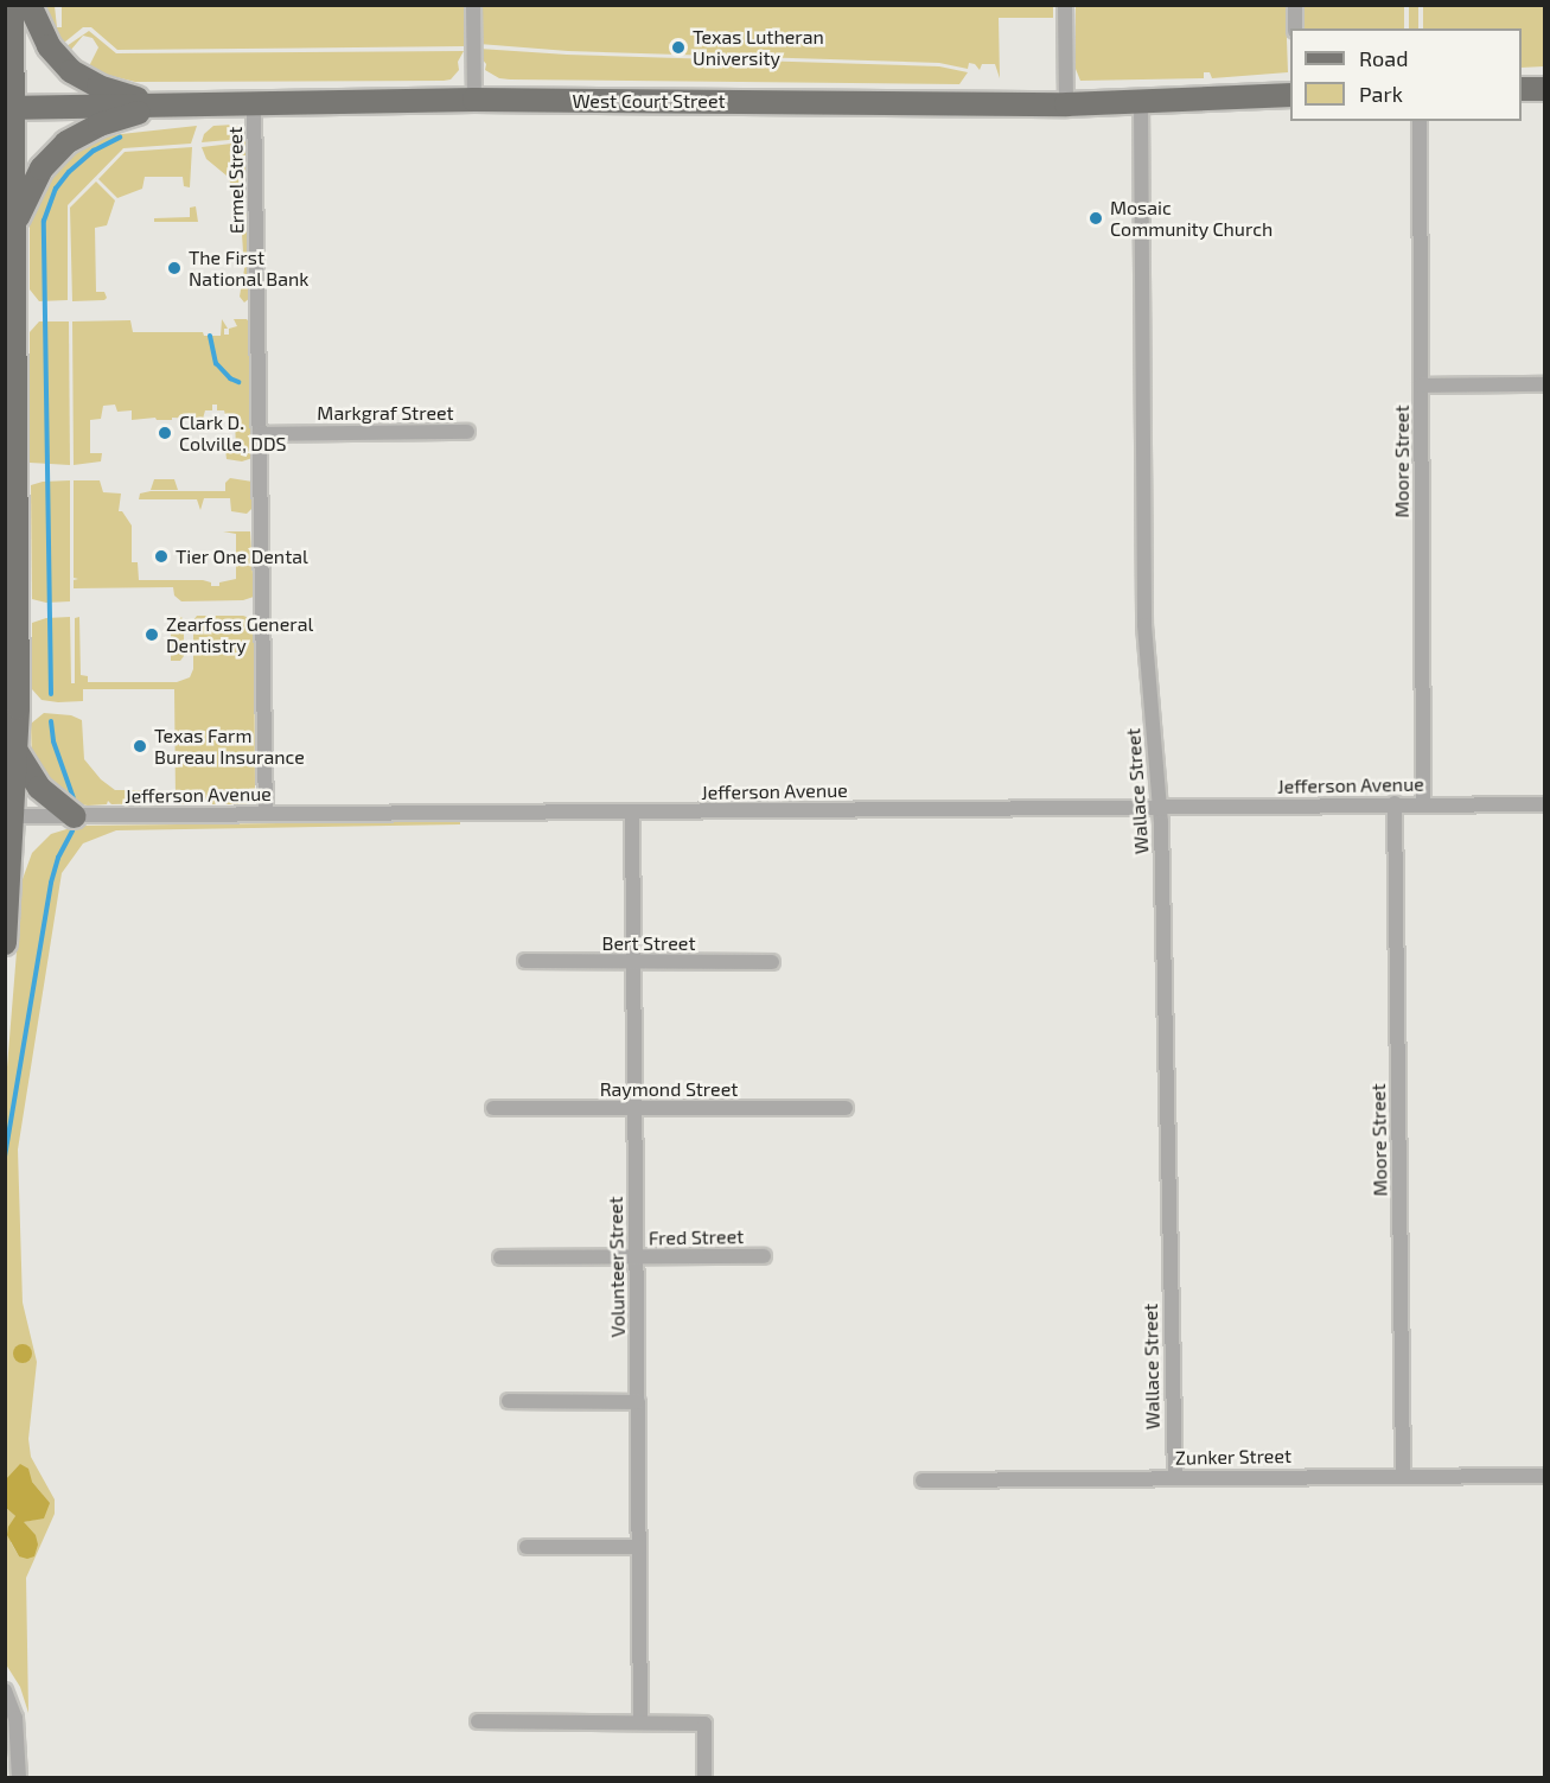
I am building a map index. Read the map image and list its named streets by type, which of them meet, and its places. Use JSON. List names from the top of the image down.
{
  "streets": {
    "main road": ["West Court Street"],
    "street": [
      "Ermel Street",
      "Markgraf Street",
      "Moore Street",
      "Jefferson Avenue",
      "Wallace Street",
      "Bert Street",
      "Raymond Street",
      "Fred Street",
      "Volunteer Street",
      "Zunker Street"
    ]
  },
  "crossings": [
    ["West Court Street", "Ermel Street"],
    ["West Court Street", "Wallace Street"],
    ["Ermel Street", "Markgraf Street"],
    ["Ermel Street", "Jefferson Avenue"],
    ["Moore Street", "Jefferson Avenue"],
    ["Moore Street", "Zunker Street"],
    ["Jefferson Avenue", "Wallace Street"],
    ["Jefferson Avenue", "Volunteer Street"],
    ["Wallace Street", "Zunker Street"],
    ["Bert Street", "Volunteer Street"],
    ["Raymond Street", "Volunteer Street"],
    ["Fred Street", "Volunteer Street"]
  ],
  "places": [
    "Texas Lutheran University",
    "Mosaic Community Church",
    "The First National Bank",
    "Clark D. Colville, DDS",
    "Tier One Dental",
    "Zearfoss General Dentistry",
    "Texas Farm Bureau Insurance"
  ],
  "legend": ["Road", "Park"]
}
